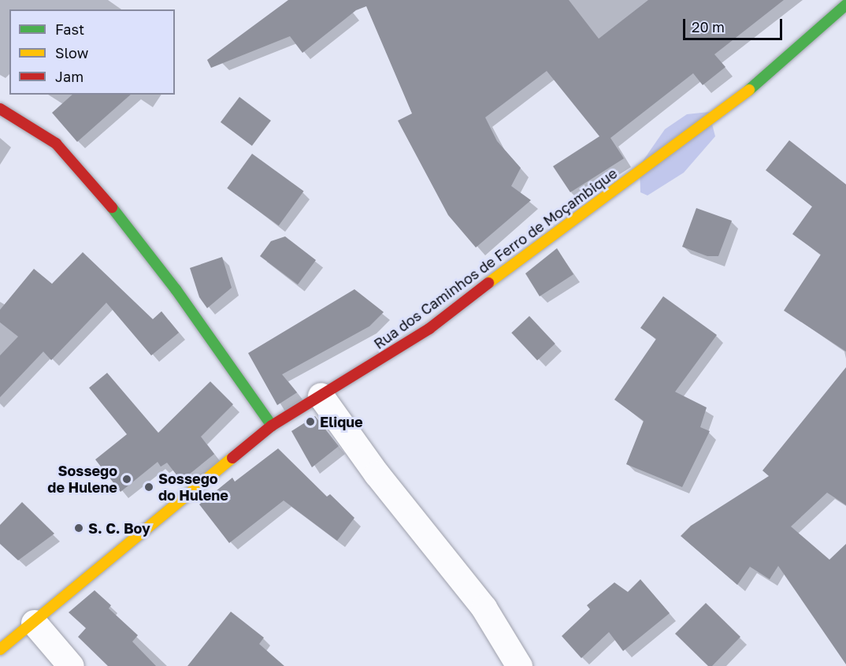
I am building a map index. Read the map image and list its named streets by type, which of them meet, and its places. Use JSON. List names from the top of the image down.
{
  "streets": {
    "street": ["Rua dos Caminhos de Ferro de Moçambique"]
  },
  "places": [
    "Elique",
    "Sossego de Hulene",
    "Sossego do Hulene",
    "S. C. Boy"
  ],
  "legend": ["Fast", "Slow", "Jam"],
  "scale_bar": "20 m"
}
